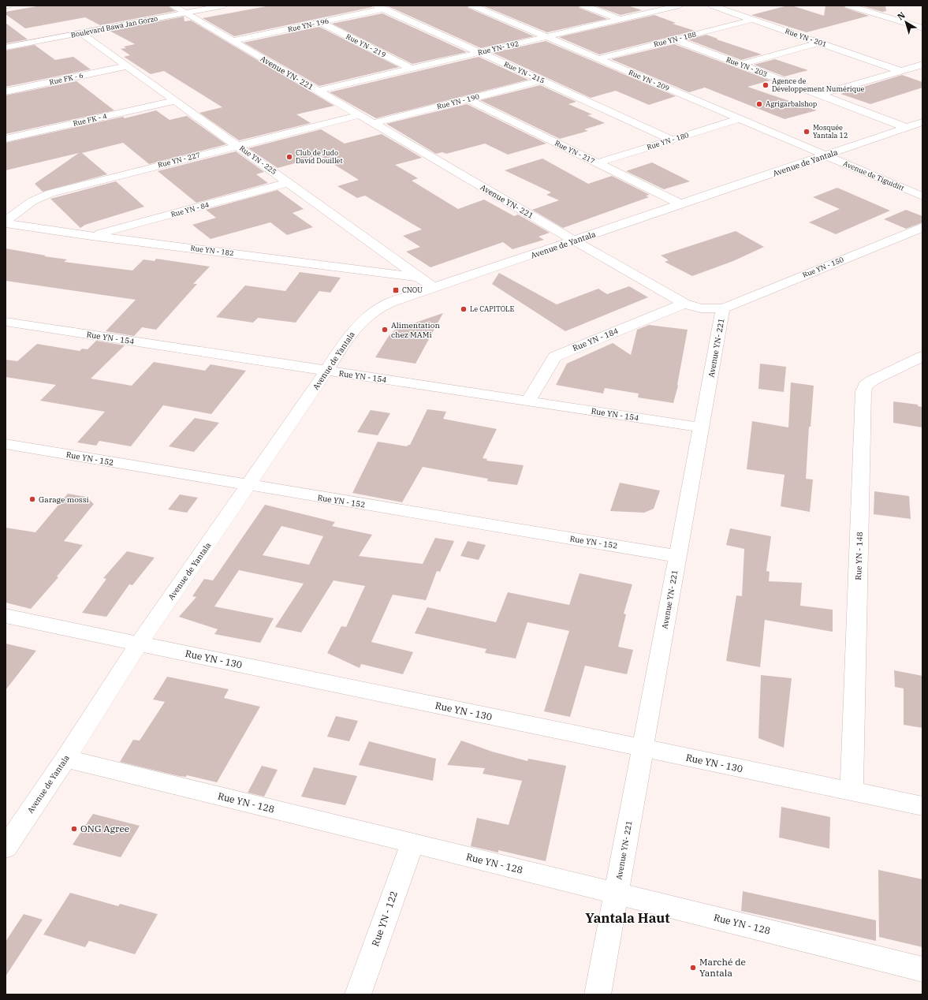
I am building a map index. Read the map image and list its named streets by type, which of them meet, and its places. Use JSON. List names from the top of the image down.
{
  "streets": {
    "street": [
      "Rue YN- 196",
      "Boulevard Bawa Jan Gorzo",
      "Rue YN - 201",
      "Rue YN - 188",
      "Rue YN - 219",
      "Rue YN- 192",
      "Rue YN - 203",
      "Avenue YN- 221",
      "Rue YN - 215",
      "Rue FK - 6",
      "Rue YN - 209",
      "Rue YN - 190",
      "Rue FK - 4",
      "Rue YN - 180",
      "Rue YN - 217",
      "Rue YN - 227",
      "Rue YN - 225",
      "Avenue de Yantala",
      "Avenue de Tiguiditt",
      "Rue YN - 84",
      "Rue YN - 182",
      "Rue YN - 150",
      "Rue YN - 154",
      "Rue YN - 184",
      "Rue YN - 152",
      "Rue YN - 148",
      "Rue YN - 130",
      "Rue YN - 128",
      "Rue YN - 122"
    ]
  },
  "crossings": [
    ["Rue YN- 196", "Rue YN - 219"],
    ["Rue YN- 196", "Avenue YN- 221"],
    ["Rue YN- 196", "Rue YN - 215"],
    ["Boulevard Bawa Jan Gorzo", "Avenue YN- 221"],
    ["Boulevard Bawa Jan Gorzo", "Rue YN - 225"],
    ["Rue YN - 201", "Rue YN - 188"],
    ["Rue YN - 188", "Rue YN - 203"],
    ["Rue YN - 188", "Rue YN - 209"],
    ["Rue YN - 219", "Rue YN- 192"],
    ["Rue YN- 192", "Avenue YN- 221"],
    ["Rue YN- 192", "Rue YN - 215"],
    ["Rue YN- 192", "Rue YN - 209"],
    ["Rue YN - 203", "Avenue de Yantala"],
    ["Avenue YN- 221", "Rue YN - 190"],
    ["Avenue YN- 221", "Rue YN - 227"],
    ["Avenue YN- 221", "Avenue de Yantala"],
    ["Avenue YN- 221", "Rue YN - 150"],
    ["Avenue YN- 221", "Rue YN - 154"],
    ["Avenue YN- 221", "Rue YN - 184"],
    ["Avenue YN- 221", "Rue YN - 152"],
    ["Avenue YN- 221", "Rue YN - 130"],
    ["Avenue YN- 221", "Rue YN - 128"],
    ["Rue YN - 215", "Rue YN - 190"],
    ["Rue YN - 215", "Rue YN - 180"],
    ["Rue FK - 6", "Rue YN - 225"],
    ["Rue YN - 209", "Rue YN - 180"],
    ["Rue YN - 209", "Avenue de Yantala"],
    ["Rue YN - 209", "Avenue de Tiguiditt"],
    ["Rue YN - 190", "Rue YN - 217"],
    ["Rue FK - 4", "Rue YN - 225"],
    ["Rue YN - 180", "Rue YN - 217"],
    ["Rue YN - 217", "Avenue de Yantala"],
    ["Rue YN - 227", "Rue YN - 225"],
    ["Rue YN - 225", "Avenue de Yantala"],
    ["Rue YN - 225", "Rue YN - 84"],
    ["Rue YN - 225", "Rue YN - 182"],
    ["Avenue de Yantala", "Avenue de Tiguiditt"],
    ["Avenue de Yantala", "Rue YN - 154"],
    ["Avenue de Yantala", "Rue YN - 152"],
    ["Avenue de Yantala", "Rue YN - 130"],
    ["Avenue de Yantala", "Rue YN - 128"],
    ["Rue YN - 84", "Rue YN - 182"],
    ["Rue YN - 154", "Rue YN - 184"],
    ["Rue YN - 148", "Rue YN - 130"],
    ["Rue YN - 128", "Rue YN - 122"]
  ],
  "districts": ["Yantala Haut"],
  "places": {
    "other": [
      "Agence de Développement Numérique",
      "Agrigarbalshop",
      "Mosquée Yantala 12",
      "Club de Judo David Douillet",
      "Le CAPITOLE",
      "Alimentation chez MAMi",
      "Garage mossi",
      "ONG Agree",
      "Marché de Yantala"
    ],
    "transit": ["CNOU"]
  },
  "north": "top left"
}
